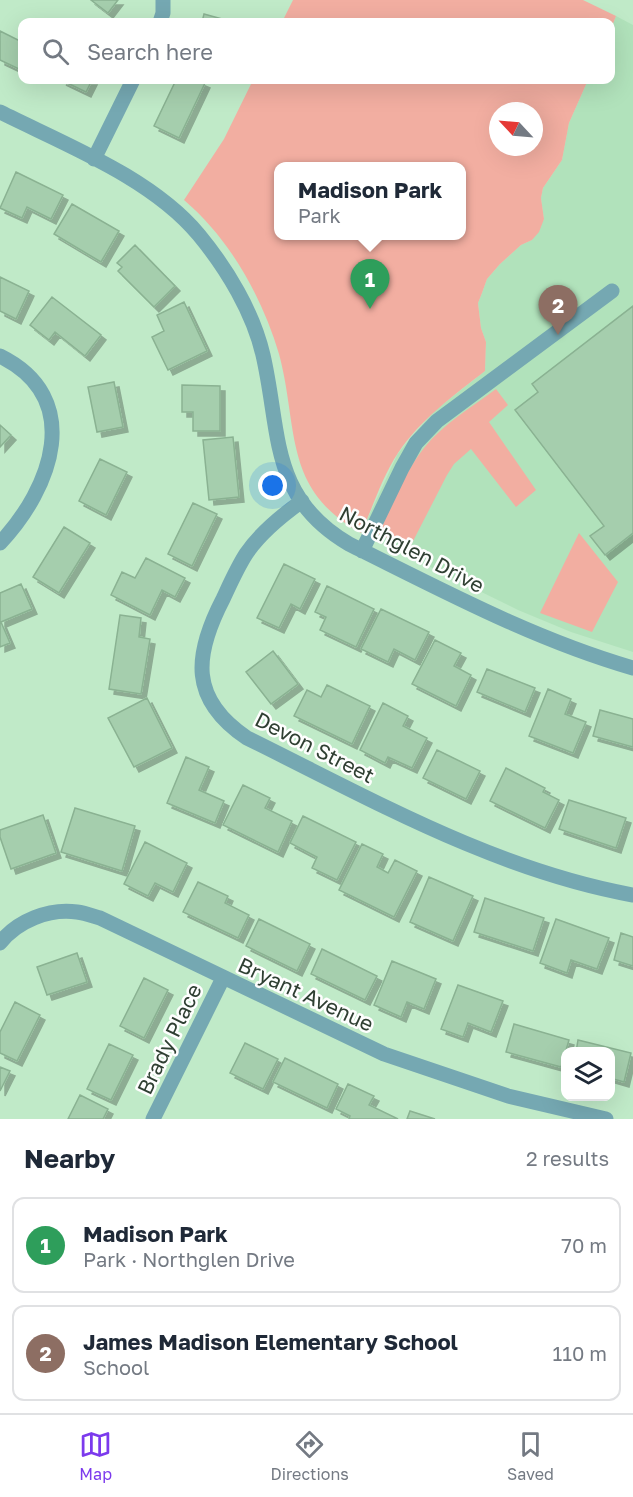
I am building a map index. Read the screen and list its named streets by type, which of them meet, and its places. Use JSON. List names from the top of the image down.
{
  "streets": {
    "street": [
      "Northglen Drive",
      "Devon Street",
      "Bryant Avenue",
      "Brady Place"
    ]
  },
  "crossings": [
    ["Northglen Drive", "Devon Street"],
    ["Bryant Avenue", "Brady Place"]
  ],
  "north": "top left",
  "page": {
    "search": "Search here",
    "popup": ["Madison Park", "Park"],
    "pins": ["1", "2"],
    "heading": ["Nearby", "2 results"],
    "list": [
      {
        "mark": "1",
        "name": "Madison Park",
        "note": "Park · Northglen Drive",
        "value": "70 m"
      },
      {
        "mark": "2",
        "name": "James Madison Elementary School",
        "note": "School",
        "value": "110 m"
      }
    ],
    "nav": ["Map", "Directions", "Saved"]
  }
}
